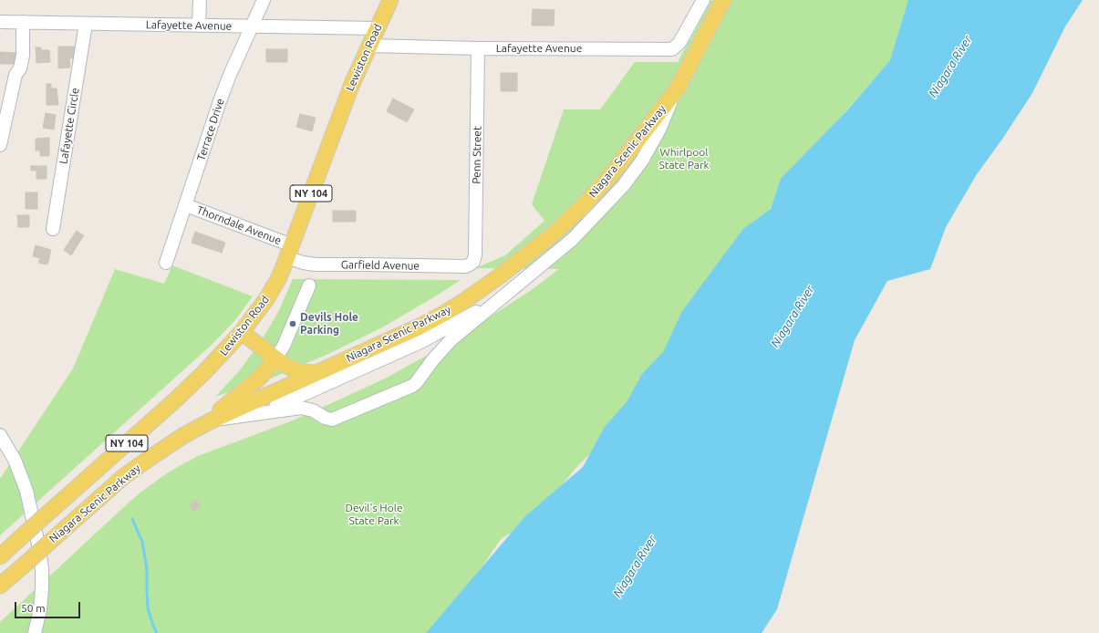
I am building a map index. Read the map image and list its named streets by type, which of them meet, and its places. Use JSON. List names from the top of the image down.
{
  "streets": {
    "main road": ["Lewiston Road", "Niagara Scenic Parkway", "NY 104"],
    "street": [
      "Lafayette Avenue",
      "Lafayette Circle",
      "Terrace Drive",
      "Penn Street",
      "Thorndale Avenue",
      "Garfield Avenue"
    ]
  },
  "crossings": [
    ["Lafayette Avenue", "Lewiston Road"],
    ["Lafayette Avenue", "Lafayette Circle"],
    ["Lafayette Avenue", "Terrace Drive"],
    ["Lafayette Avenue", "Penn Street"],
    ["Lewiston Road", "Thorndale Avenue"],
    ["Lewiston Road", "Garfield Avenue"],
    ["Terrace Drive", "Thorndale Avenue"],
    ["Penn Street", "Garfield Avenue"],
    ["Thorndale Avenue", "Garfield Avenue"]
  ],
  "water": ["Niagara River"],
  "parks": ["Whirlpool State Park", "Devil's Hole State Park"],
  "places": ["Devils Hole Parking"],
  "scale_bar": "50 m"
}
